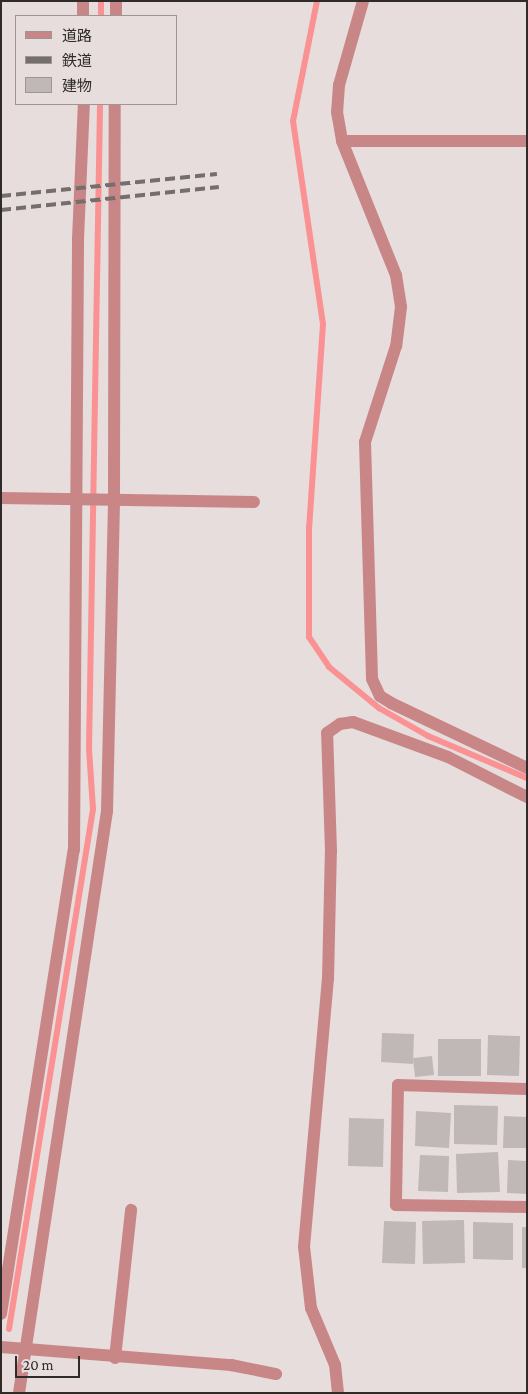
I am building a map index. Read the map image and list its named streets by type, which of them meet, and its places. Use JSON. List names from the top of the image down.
{
  "legend": ["道路", "鉄道", "建物"],
  "scale_bar": "20 m"
}
